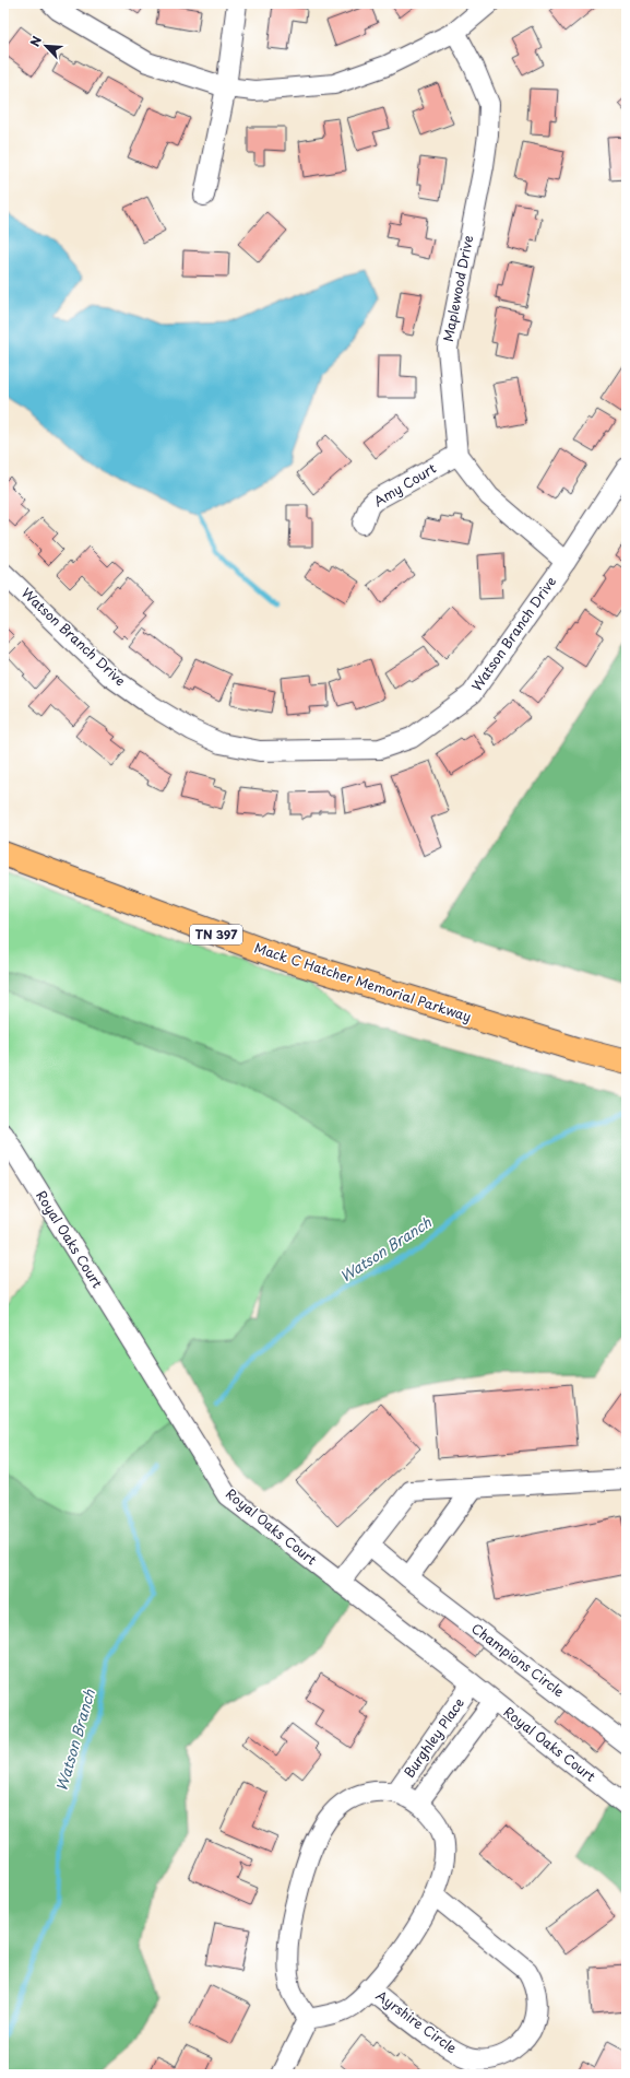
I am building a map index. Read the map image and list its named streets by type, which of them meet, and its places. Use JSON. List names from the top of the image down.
{
  "streets": {
    "main road": ["TN 397", "Mack C Hatcher Memorial Parkway"],
    "street": [
      "Maplewood Drive",
      "Amy Court",
      "Watson Branch Drive",
      "Royal Oaks Court",
      "Champions Circle",
      "Burghley Place",
      "Ayrshire Circle"
    ]
  },
  "crossings": [
    ["Maplewood Drive", "Amy Court"],
    ["Royal Oaks Court", "Burghley Place"],
    ["Burghley Place", "Ayrshire Circle"]
  ],
  "water": ["Watson Branch"],
  "north": "top left"
}
